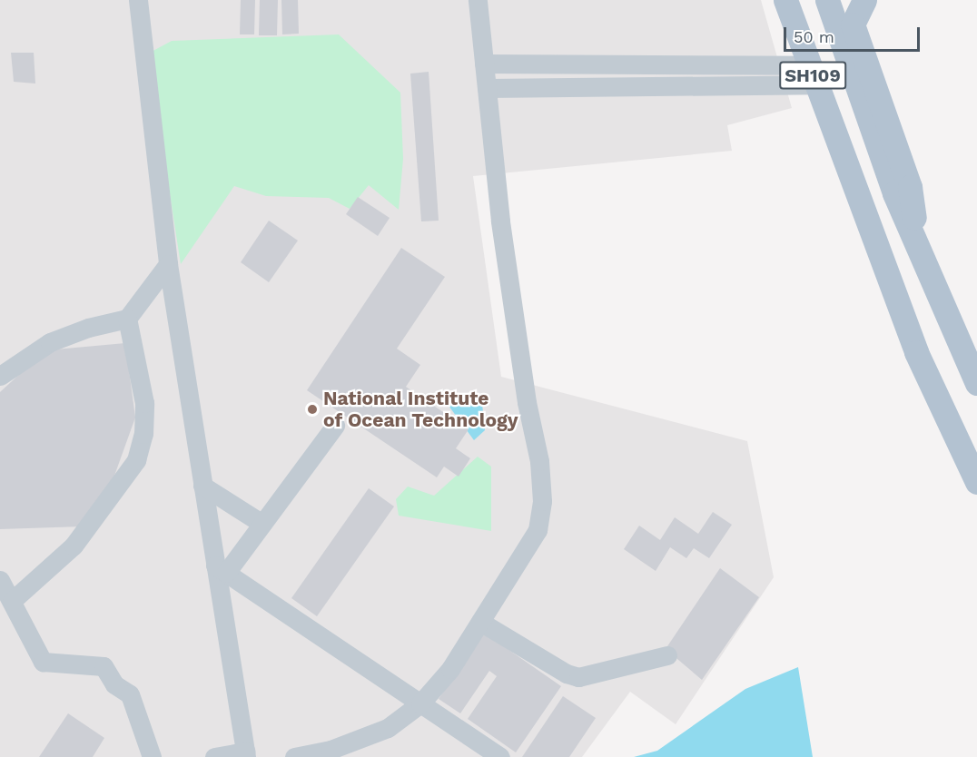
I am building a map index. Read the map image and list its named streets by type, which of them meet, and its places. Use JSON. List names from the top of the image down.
{
  "streets": {
    "main road": ["SH109"]
  },
  "places": ["National Institute of Ocean Technology"],
  "scale_bar": "50 m"
}
